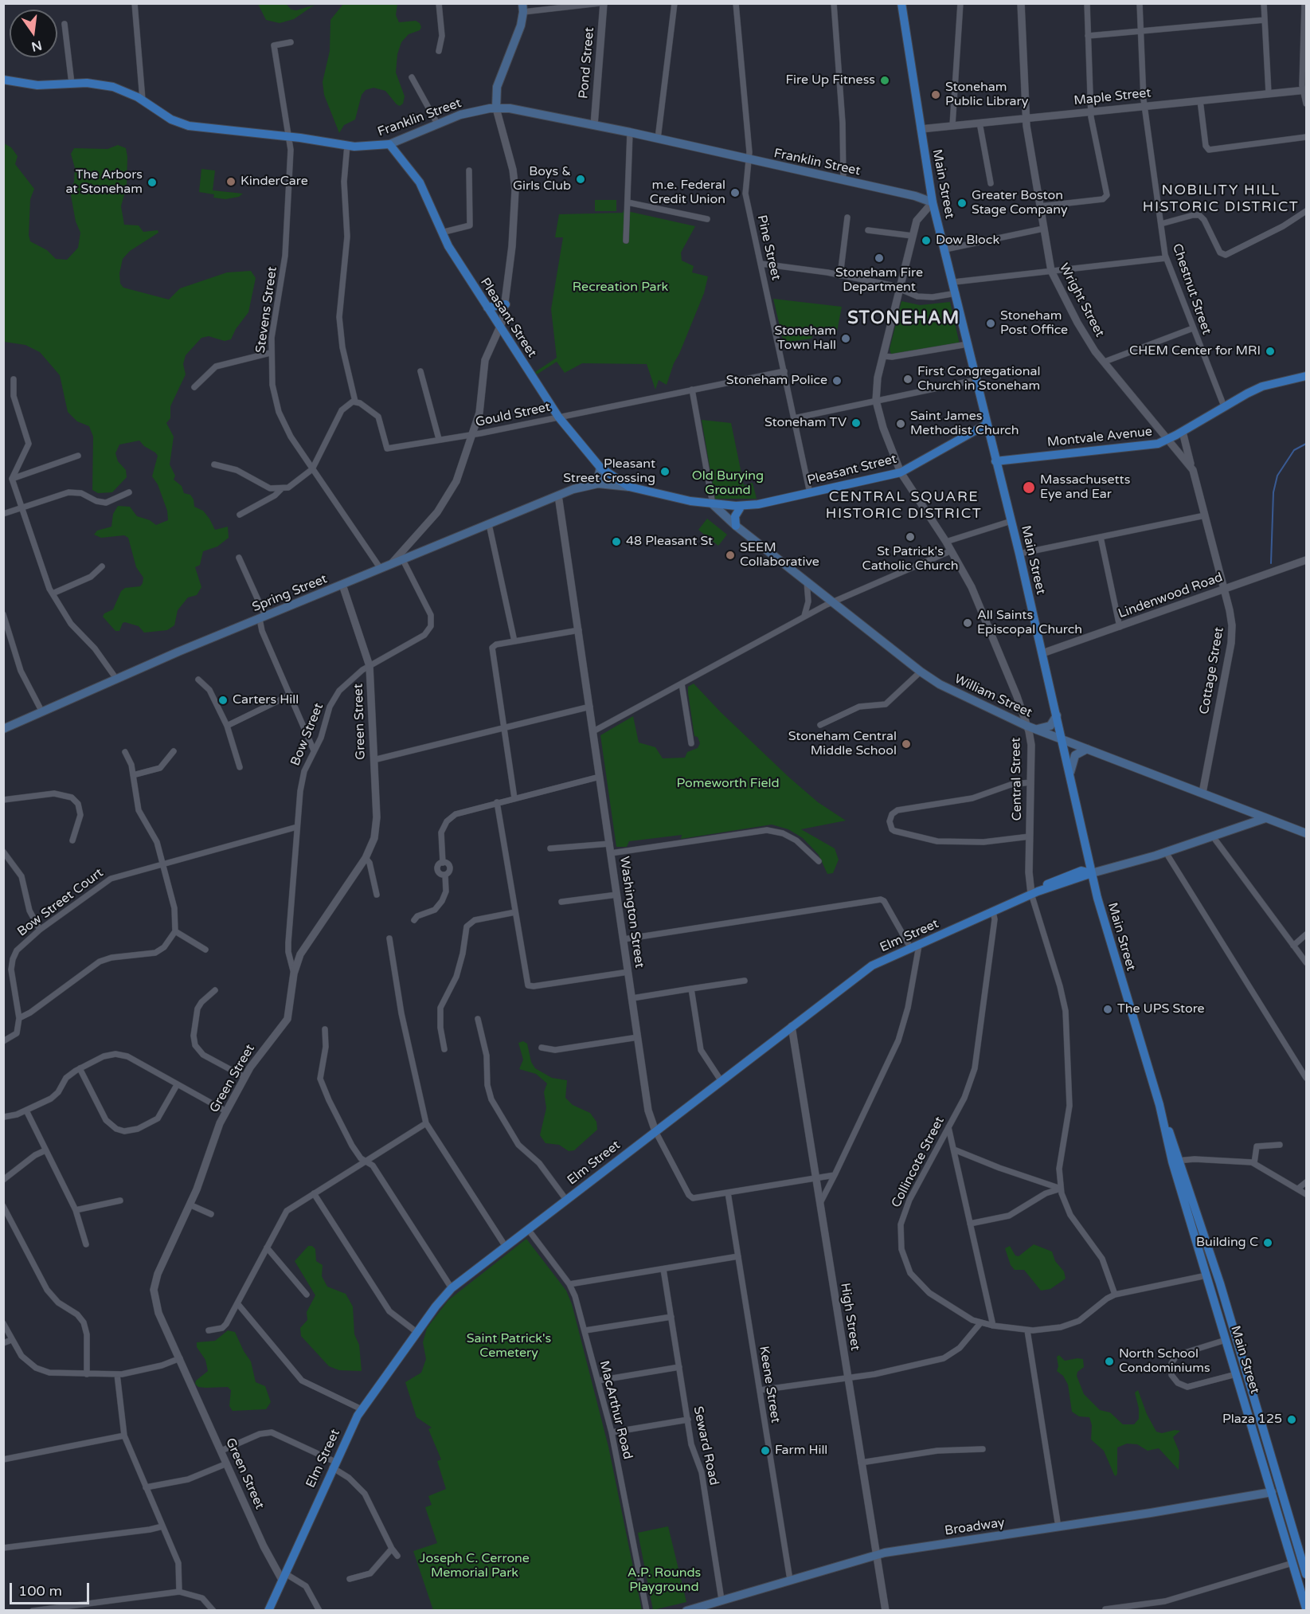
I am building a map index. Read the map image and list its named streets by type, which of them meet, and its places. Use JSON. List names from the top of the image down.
{
  "streets": {
    "main road": [
      "Franklin Street",
      "Main Street",
      "Pleasant Street",
      "Montvale Avenue",
      "Spring Street",
      "William Street",
      "Elm Street",
      "Broadway"
    ],
    "street": [
      "Pond Street",
      "Maple Street",
      "Pine Street",
      "Chestnut Street",
      "Wright Street",
      "Stevens Street",
      "Gould Street",
      "Lindenwood Road",
      "Cottage Street",
      "Green Street",
      "Bow Street",
      "Central Street",
      "Bow Street Court",
      "Washington Street",
      "Collincote Street",
      "High Street",
      "Keene Street",
      "MacArthur Road",
      "Seward Road"
    ]
  },
  "crossings": [
    ["Pond Street", "Franklin Street"],
    ["Maple Street", "Main Street"],
    ["Maple Street", "Chestnut Street"],
    ["Maple Street", "Wright Street"],
    ["Franklin Street", "Main Street"],
    ["Franklin Street", "Pine Street"],
    ["Franklin Street", "Stevens Street"],
    ["Franklin Street", "Pleasant Street"],
    ["Franklin Street", "Central Street"],
    ["Main Street", "Pleasant Street"],
    ["Main Street", "Montvale Avenue"],
    ["Main Street", "Lindenwood Road"],
    ["Main Street", "William Street"],
    ["Main Street", "Central Street"],
    ["Main Street", "Elm Street"],
    ["Main Street", "Collincote Street"],
    ["Main Street", "Broadway"],
    ["Pine Street", "Pleasant Street"],
    ["Pine Street", "Gould Street"],
    ["Chestnut Street", "Montvale Avenue"],
    ["Wright Street", "Montvale Avenue"],
    ["Wright Street", "Cottage Street"],
    ["Stevens Street", "Spring Street"],
    ["Pleasant Street", "Gould Street"],
    ["Pleasant Street", "Spring Street"],
    ["Pleasant Street", "William Street"],
    ["Pleasant Street", "Central Street"],
    ["Montvale Avenue", "Cottage Street"],
    ["Spring Street", "Green Street"],
    ["Spring Street", "Bow Street"],
    ["Spring Street", "Washington Street"],
    ["Lindenwood Road", "Cottage Street"],
    ["Cottage Street", "William Street"],
    ["William Street", "Central Street"],
    ["William Street", "Elm Street"],
    ["Green Street", "Bow Street"],
    ["Green Street", "Elm Street"],
    ["Bow Street", "Bow Street Court"],
    ["Central Street", "Elm Street"],
    ["Central Street", "Collincote Street"],
    ["Washington Street", "Elm Street"],
    ["Washington Street", "High Street"],
    ["Washington Street", "Keene Street"],
    ["Elm Street", "Collincote Street"],
    ["Elm Street", "High Street"],
    ["Elm Street", "MacArthur Road"],
    ["High Street", "Broadway"],
    ["Keene Street", "Broadway"],
    ["Seward Road", "Broadway"]
  ],
  "districts": ["NOBILITY HILL HISTORIC DISTRICT", "STONEHAM", "CENTRAL SQUARE HISTORIC DISTRICT"],
  "parks": [
    "Recreation Park",
    "Old Burying Ground",
    "Pomeworth Field",
    "Saint Patrick's Cemetery",
    "Joseph C. Cerrone Memorial Park",
    "A.P. Rounds Playground"
  ],
  "places": [
    "Fire Up Fitness",
    "Stoneham Public Library",
    "Boys & Girls Club",
    "KinderCare",
    "The Arbors at Stoneham",
    "m.e. Federal Credit Union",
    "Greater Boston Stage Company",
    "Dow Block",
    "Stoneham Fire Department",
    "Stoneham Post Office",
    "Stoneham Town Hall",
    "CHEM Center for MRI",
    "First Congregational Church in Stoneham",
    "Stoneham Police",
    "Stoneham TV",
    "Saint James Methodist Church",
    "Pleasant Street Crossing",
    "Massachusetts Eye and Ear",
    "St Patrick's Catholic Church",
    "48 Pleasant St",
    "SEEM Collaborative",
    "All Saints Episcopal Church",
    "Carters Hill",
    "Stoneham Central Middle School",
    "The UPS Store",
    "Building C",
    "North School Condominiums",
    "Plaza 125",
    "Farm Hill"
  ],
  "scale_bar": "100 m",
  "north": "bottom"
}
